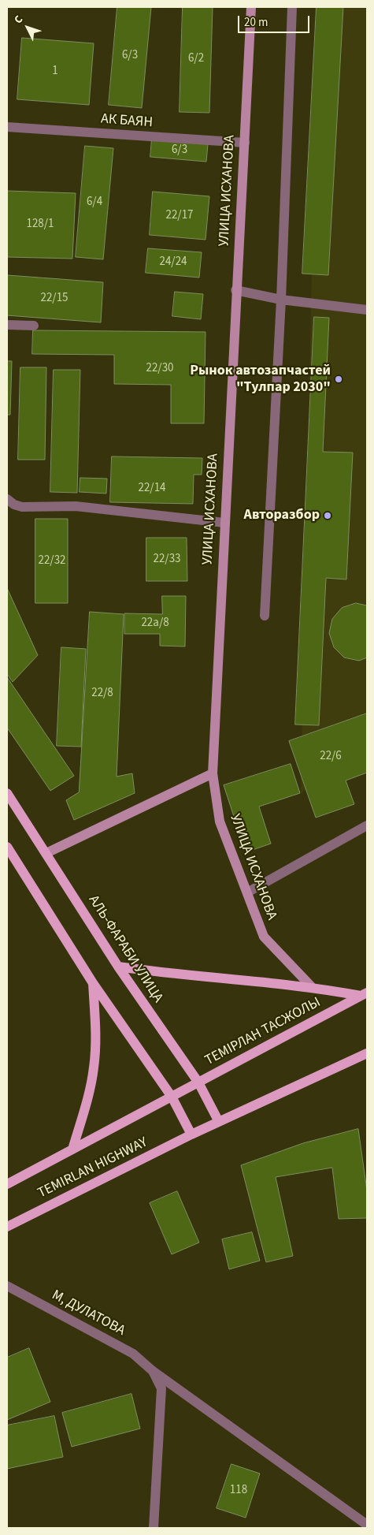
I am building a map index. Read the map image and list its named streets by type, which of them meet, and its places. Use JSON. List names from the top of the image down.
{
  "streets": {
    "main road": [
      "УЛИЦА ИСХАНОВА",
      "АЛЬ-ФАРАБИ УЛИЦА",
      "ТЕМІРЛАН ТАСЖОЛЫ",
      "TEMIRLAN HIGHWAY"
    ],
    "street": ["АК БАЯН", "М, ДУЛАТОВА"]
  },
  "crossings": [
    ["АК БАЯН", "УЛИЦА ИСХАНОВА"],
    ["АЛЬ-ФАРАБИ УЛИЦА", "ТЕМІРЛАН ТАСЖОЛЫ"],
    ["ТЕМІРЛАН ТАСЖОЛЫ", "TEMIRLAN HIGHWAY"]
  ],
  "places": ["Рынок автозапчастей \"Тулпар 2030\"", "Авторазбор"],
  "house_numbers": [
    "6/3",
    "6/2",
    "1",
    "6/3",
    "6/4",
    "22/17",
    "128/1",
    "24/24",
    "22/15",
    "22/30",
    "22/14",
    "22/33",
    "22/32",
    "22а/8",
    "22/8",
    "22/6",
    "118"
  ],
  "scale_bar": "20 m",
  "north": "top left"
}
